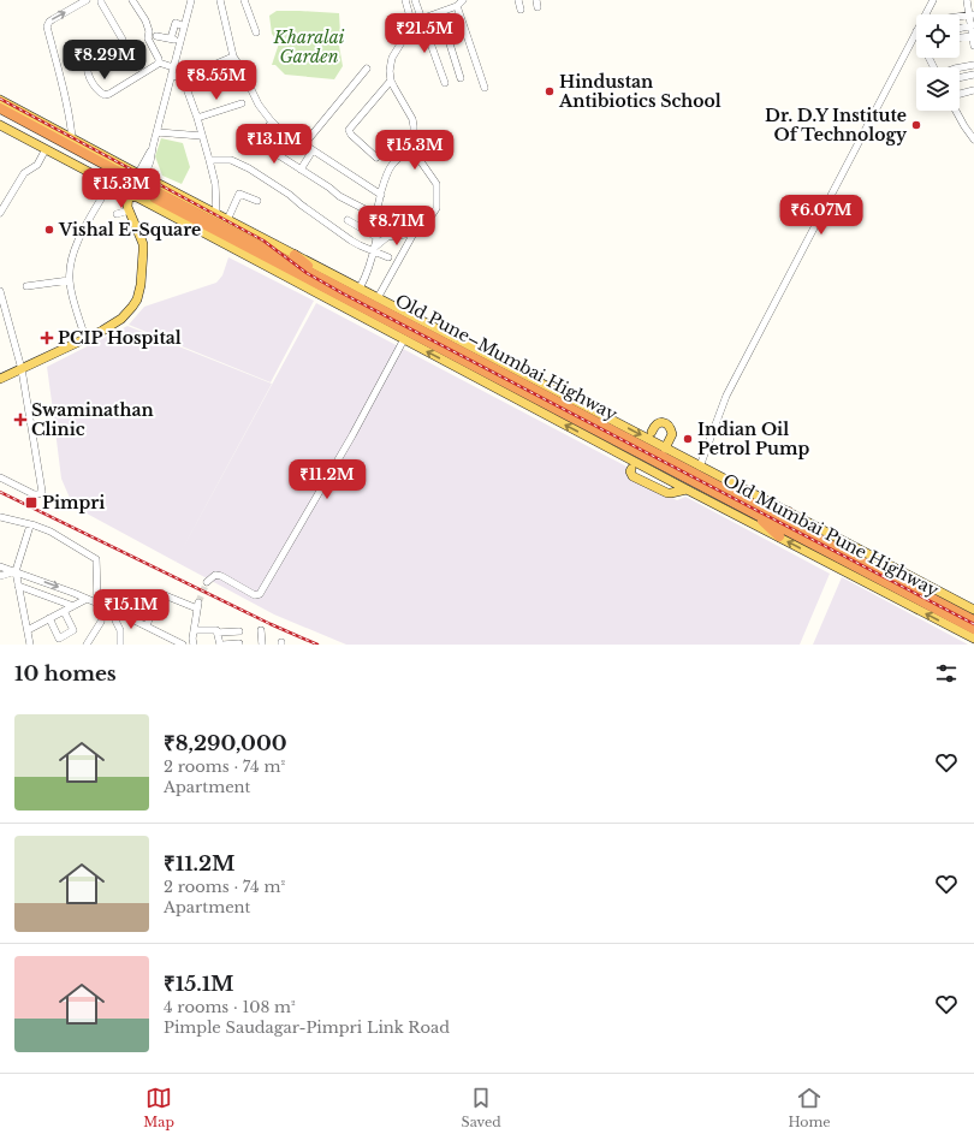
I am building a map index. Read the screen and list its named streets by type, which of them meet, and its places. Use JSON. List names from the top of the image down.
{
  "streets": {
    "highway": ["Old Pune–Mumbai Highway", "Old Mumbai Pune Highway"]
  },
  "crossings": [
    ["Old Pune–Mumbai Highway", "Old Mumbai Pune Highway"]
  ],
  "parks": ["Kharalai Garden"],
  "places": {
    "other": [
      "Hindustan Antibiotics School",
      "Dr. D.Y Institute Of Technology",
      "Vishal E-Square",
      "Indian Oil Petrol Pump"
    ],
    "health": ["PCIP Hospital", "Swaminathan Clinic"],
    "transit": ["Pimpri"]
  },
  "page": {
    "price": [
      "₹21.5M",
      "₹8.29M",
      "₹8.55M",
      "₹13.1M",
      "₹15.3M",
      "₹15.3M",
      "₹6.07M",
      "₹8.71M",
      "₹11.2M",
      "₹15.1M"
    ],
    "heading": "10 homes",
    "list": [
      {
        "name": "₹8,290,000",
        "note": "2 rooms · 74 m² · Apartment"
      },
      {
        "name": "₹11.2M",
        "note": "2 rooms · 74 m² · Apartment"
      },
      {
        "name": "₹15.1M",
        "note": "4 rooms · 108 m² · Pimple Saudagar-Pimpri Link Road"
      }
    ],
    "tabs": ["Map", "Saved", "Home"]
  }
}
